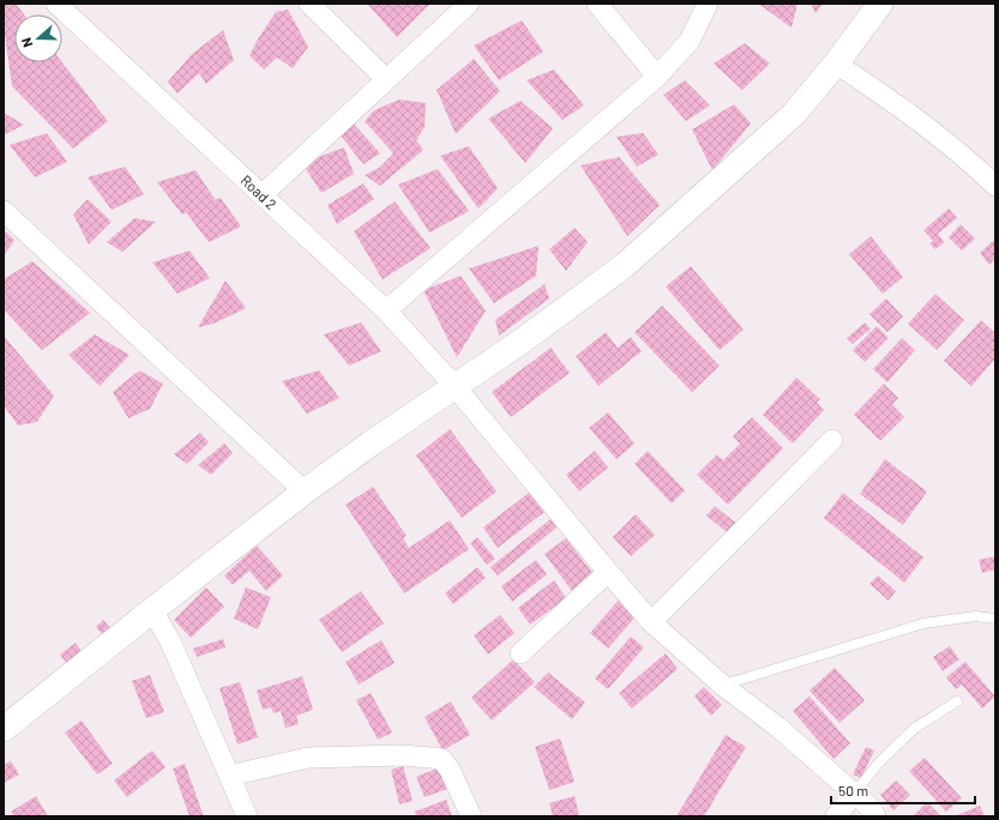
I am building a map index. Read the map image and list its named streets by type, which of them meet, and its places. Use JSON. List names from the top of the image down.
{
  "streets": {
    "street": ["Road 2"]
  },
  "scale_bar": "50 m",
  "north": "left"
}
